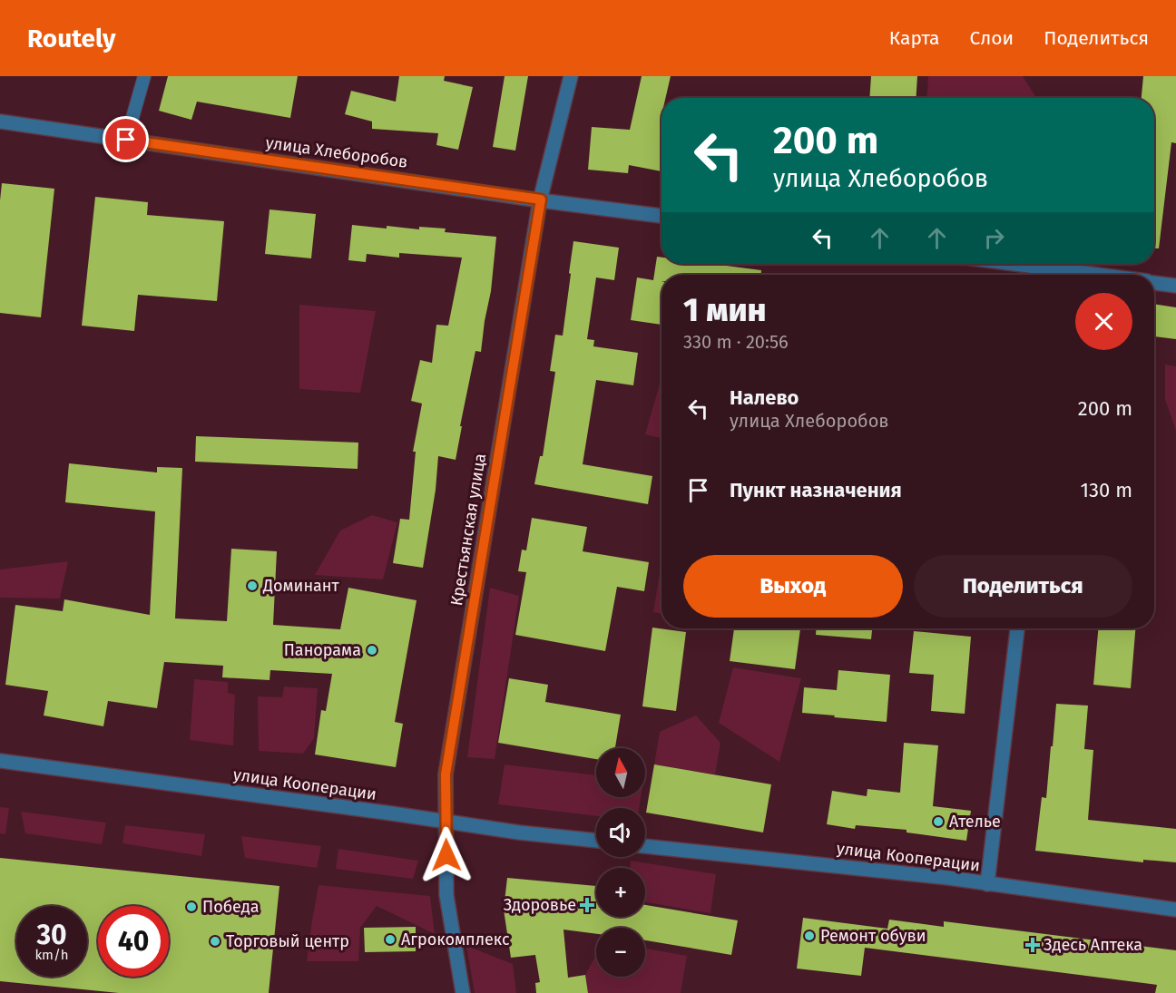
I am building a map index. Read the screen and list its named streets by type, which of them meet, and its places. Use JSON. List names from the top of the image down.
{
  "streets": {
    "street": ["улица Хлеборобов", "Крестьянская улица", "улица Кооперации"]
  },
  "crossings": [
    ["улица Хлеборобов", "Крестьянская улица"],
    ["Крестьянская улица", "улица Кооперации"]
  ],
  "places": {
    "other": [
      "Доминант",
      "Панорама",
      "Ателье",
      "Победа",
      "Ремонт обуви",
      "Агрокомплекс",
      "Торговый центр"
    ],
    "health": ["Здоровье", "Здесь Аптека"]
  },
  "north": "top",
  "page": {
    "header": "Routely",
    "nav": ["Карта", "Слои", "Поделиться"],
    "turn": ["200 m", "улица Хлеборобов"],
    "heading": ["1 мин", "330 m · 20:56"],
    "list": [
      {
        "name": "Налево",
        "note": "улица Хлеборобов",
        "value": "200 m"
      },
      {
        "name": "Пункт назначения",
        "value": "130 m"
      }
    ],
    "buttons": ["Выход", "Поделиться"],
    "map_buttons": ["+", "−"],
    "speed": "30 km/h",
    "limit": "40"
  }
}
